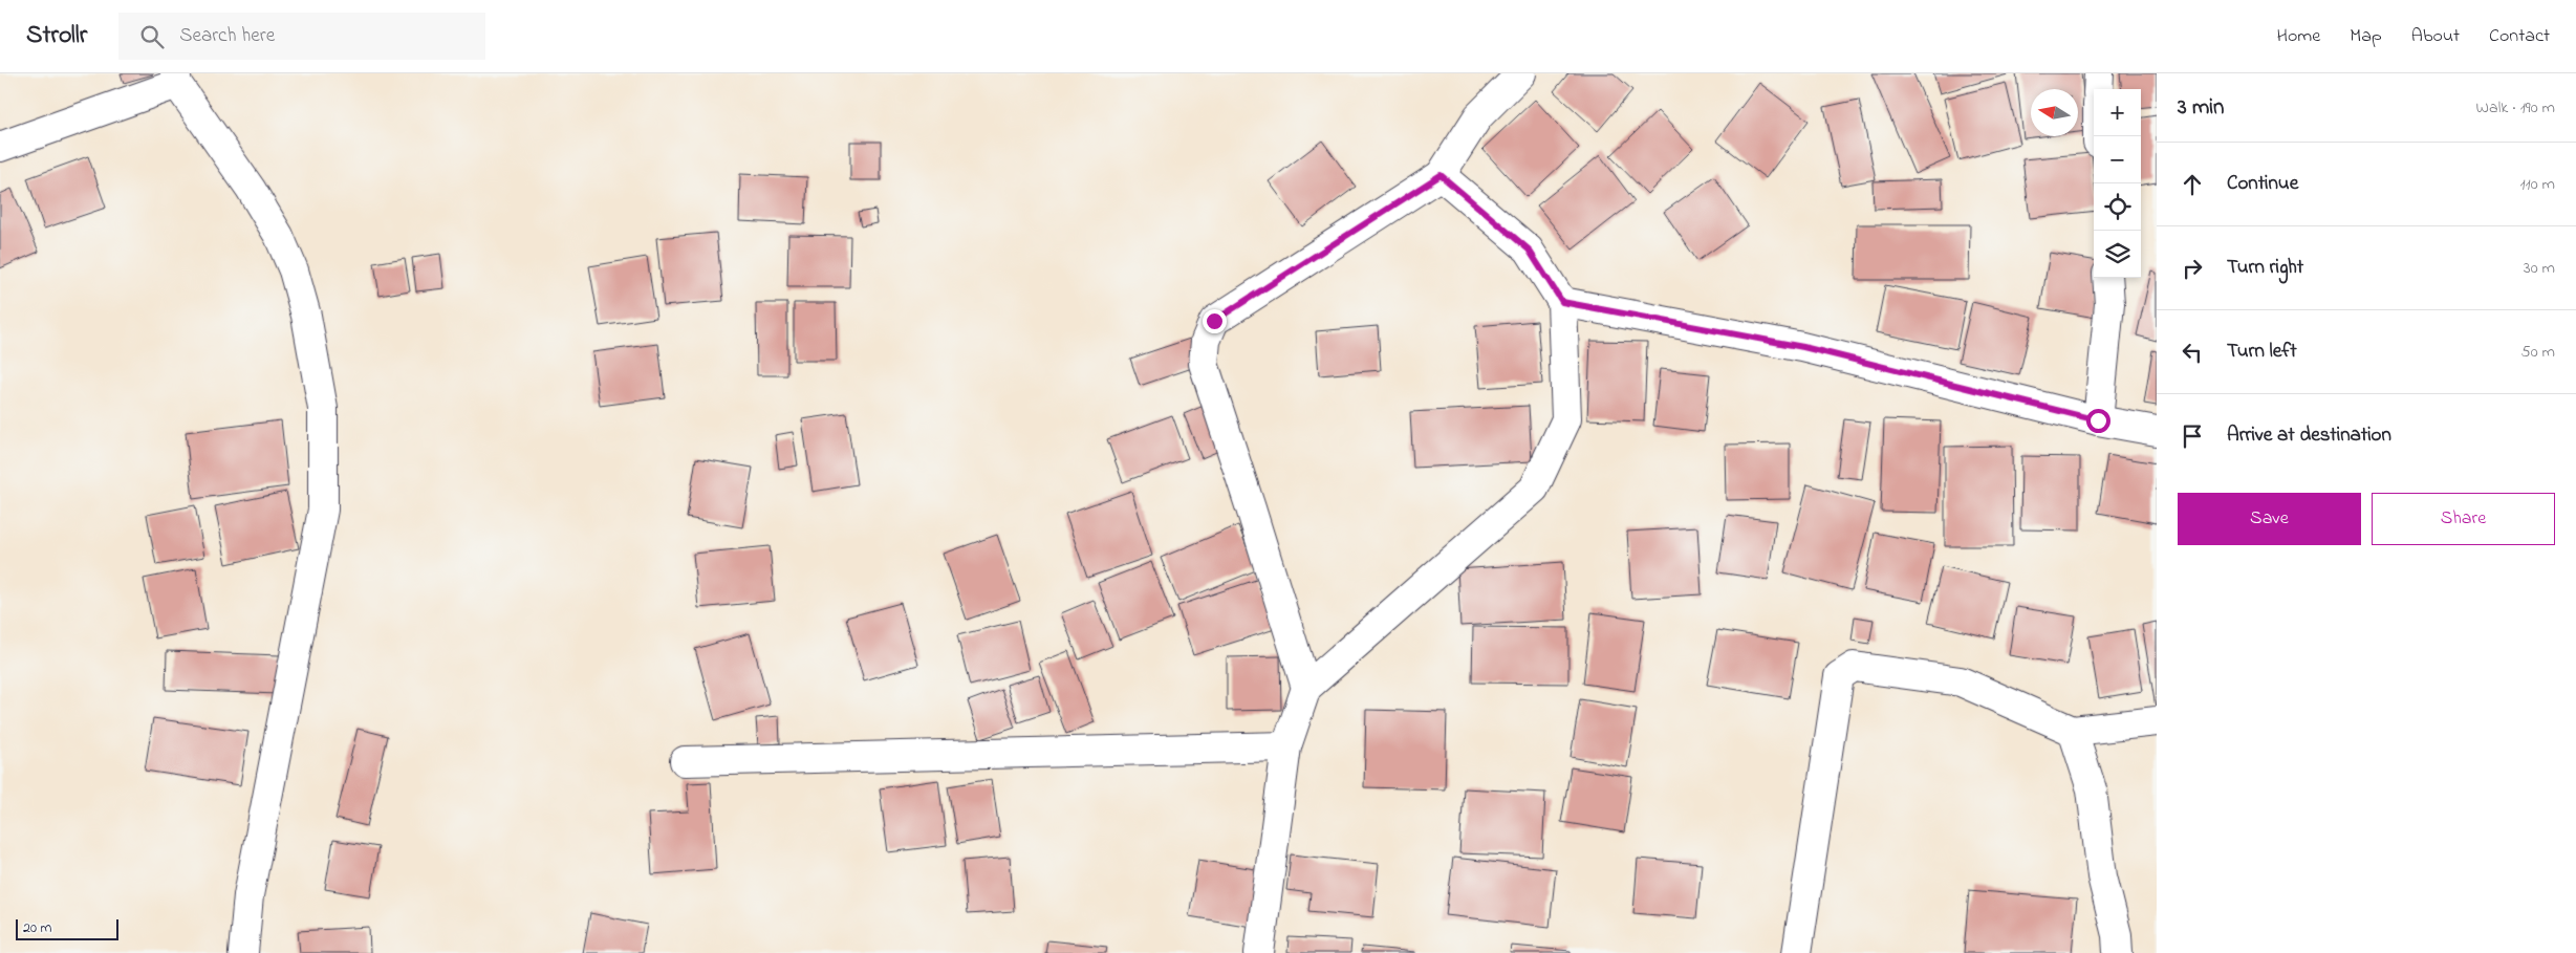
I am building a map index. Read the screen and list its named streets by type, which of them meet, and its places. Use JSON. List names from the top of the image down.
{
  "scale_bar": "20 m",
  "north": "left",
  "page": {
    "header": "Strollr",
    "search": "Search here",
    "nav": [
      "Home",
      "Map",
      "About",
      "Contact"
    ],
    "heading": ["3 min", "Walk · 190 m"],
    "map_buttons": ["+", "−"],
    "list": [
      ["Continue", "110 m"],
      ["Turn right", "30 m"],
      ["Turn left", "50 m"],
      "Arrive at destination"
    ],
    "buttons": ["Save", "Share"],
    "scale": "20 m"
  }
}
